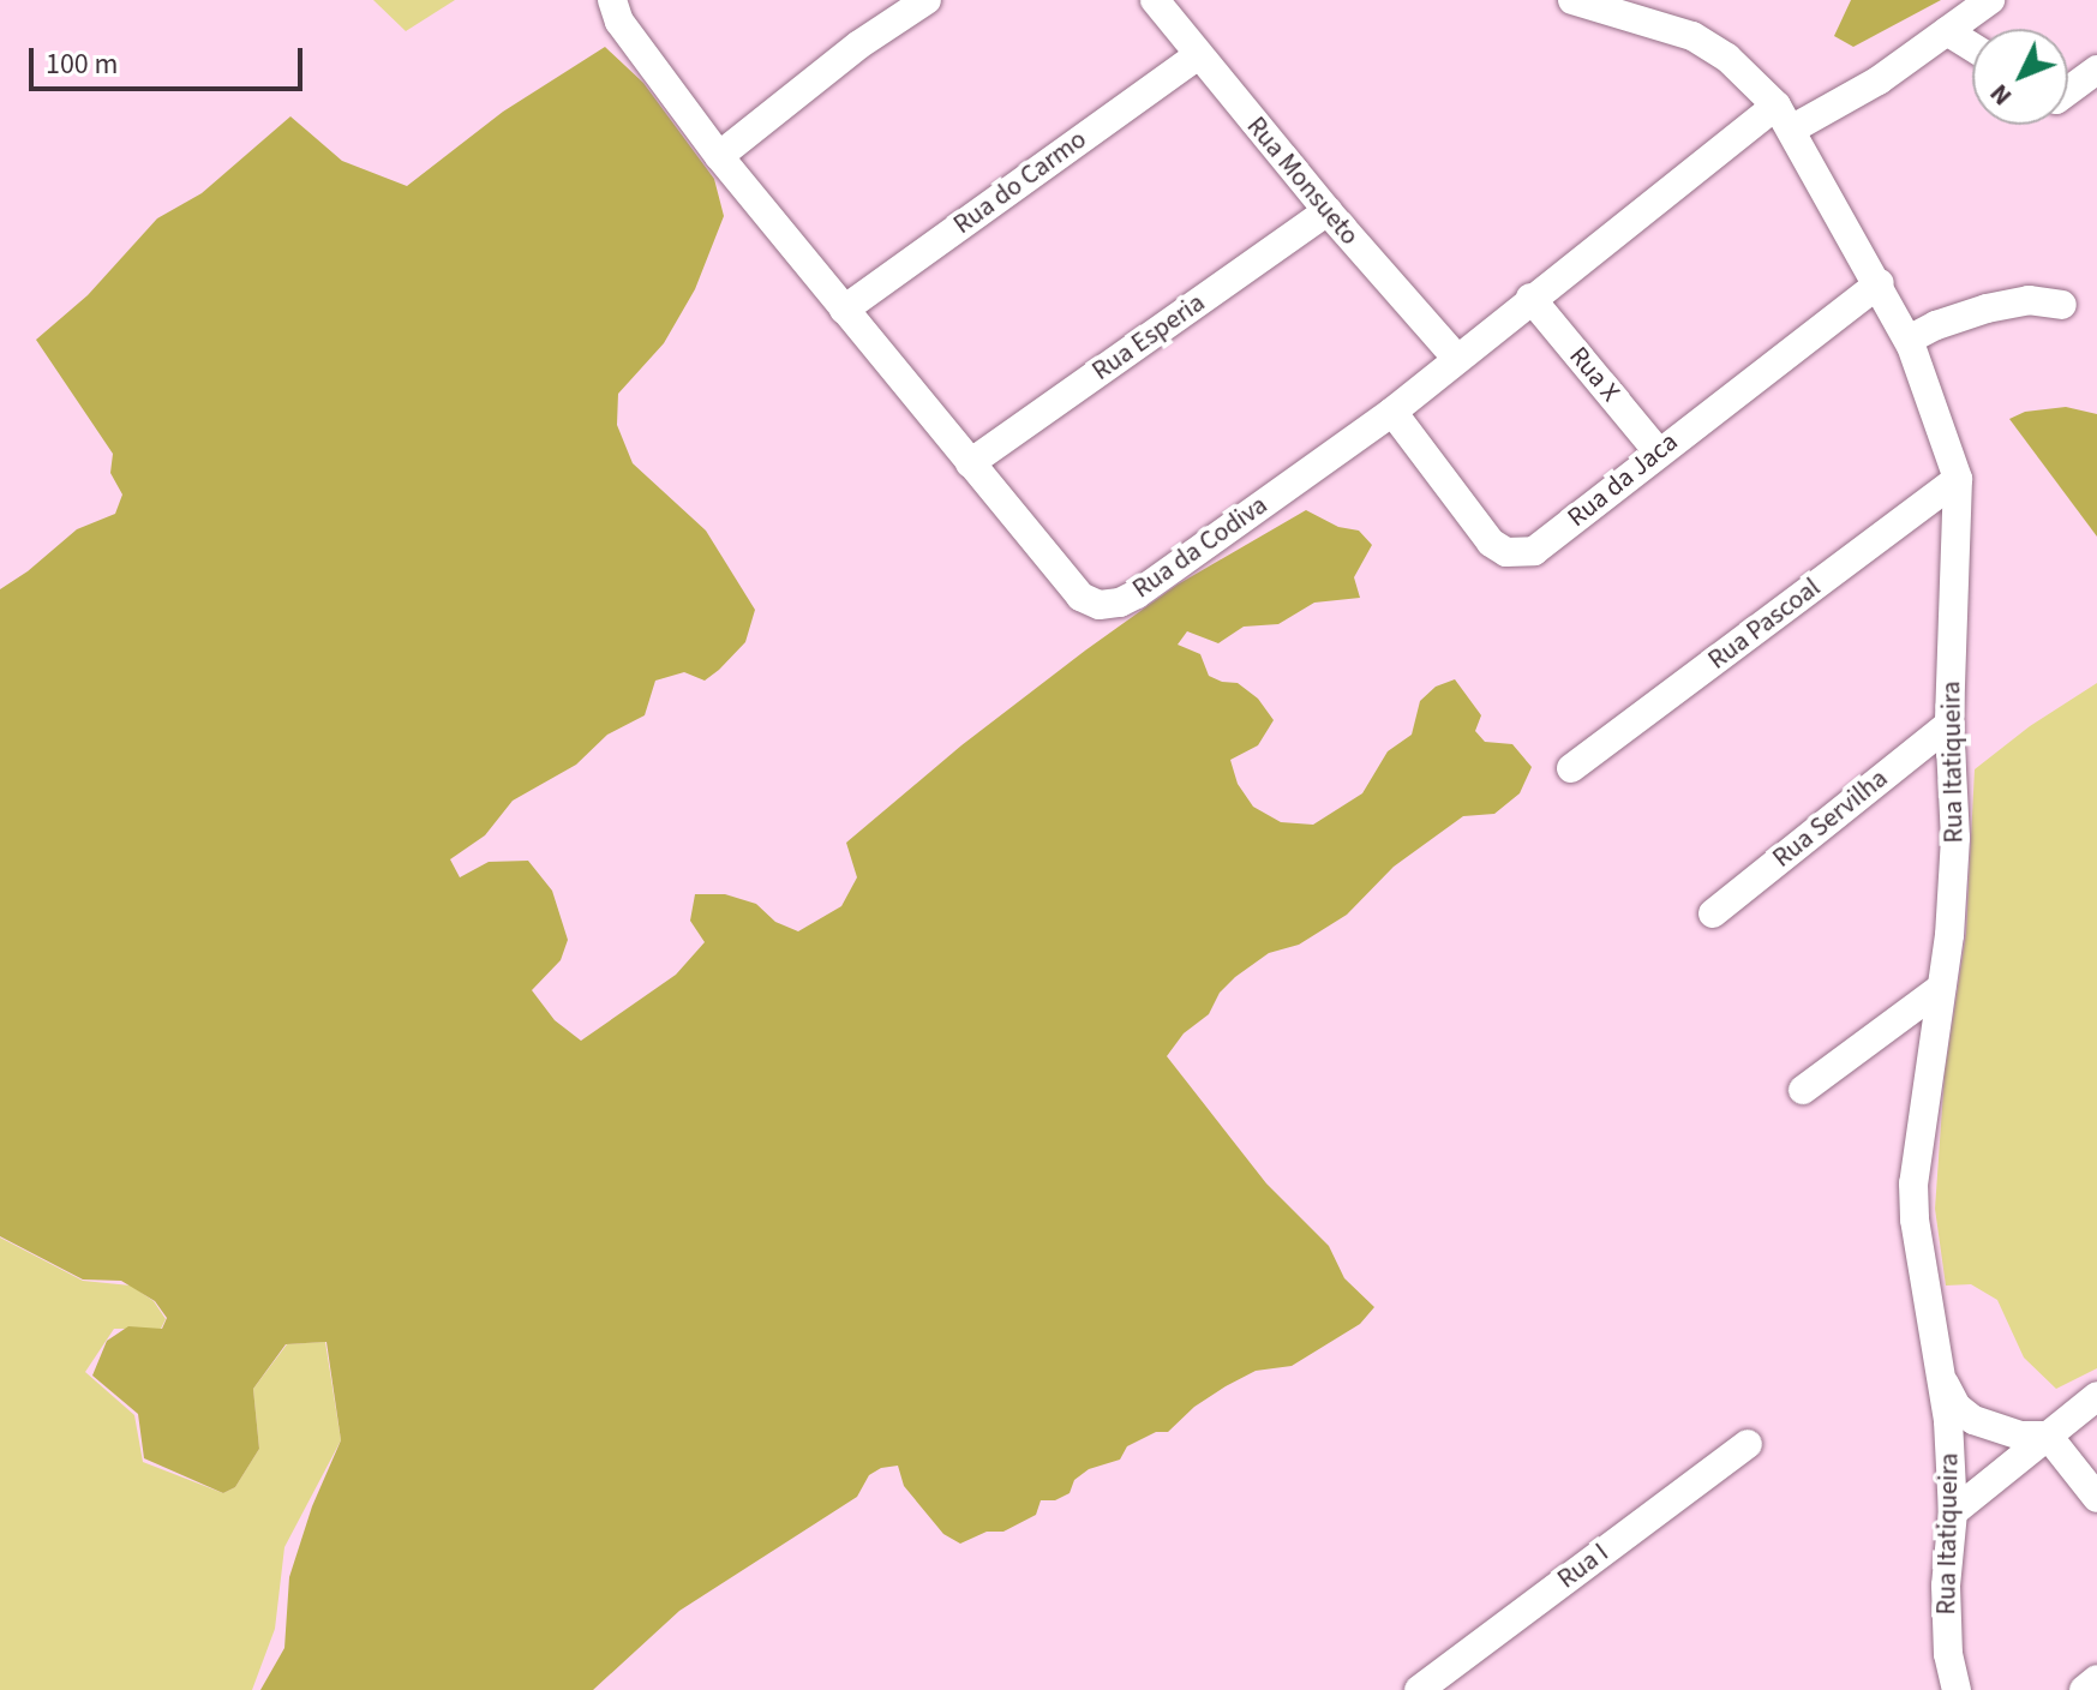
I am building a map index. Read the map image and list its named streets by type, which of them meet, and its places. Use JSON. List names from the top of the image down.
{
  "streets": {
    "street": [
      "Rua Monsueto",
      "Rua do Carmo",
      "Rua Esperia",
      "Rua X",
      "Rua da Jaca",
      "Rua da Codiva",
      "Rua Pascoal",
      "Rua Itatiqueira",
      "Rua Servilha",
      "Rua I"
    ]
  },
  "crossings": [
    ["Rua Monsueto", "Rua do Carmo"],
    ["Rua Monsueto", "Rua Esperia"],
    ["Rua Monsueto", "Rua da Codiva"],
    ["Rua do Carmo", "Rua da Codiva"],
    ["Rua Esperia", "Rua da Codiva"],
    ["Rua X", "Rua da Jaca"],
    ["Rua X", "Rua da Codiva"],
    ["Rua da Jaca", "Rua da Codiva"],
    ["Rua da Jaca", "Rua Itatiqueira"],
    ["Rua da Codiva", "Rua Itatiqueira"],
    ["Rua Pascoal", "Rua Itatiqueira"],
    ["Rua Itatiqueira", "Rua Servilha"]
  ],
  "scale_bar": "100 m",
  "north": "bottom left"
}
